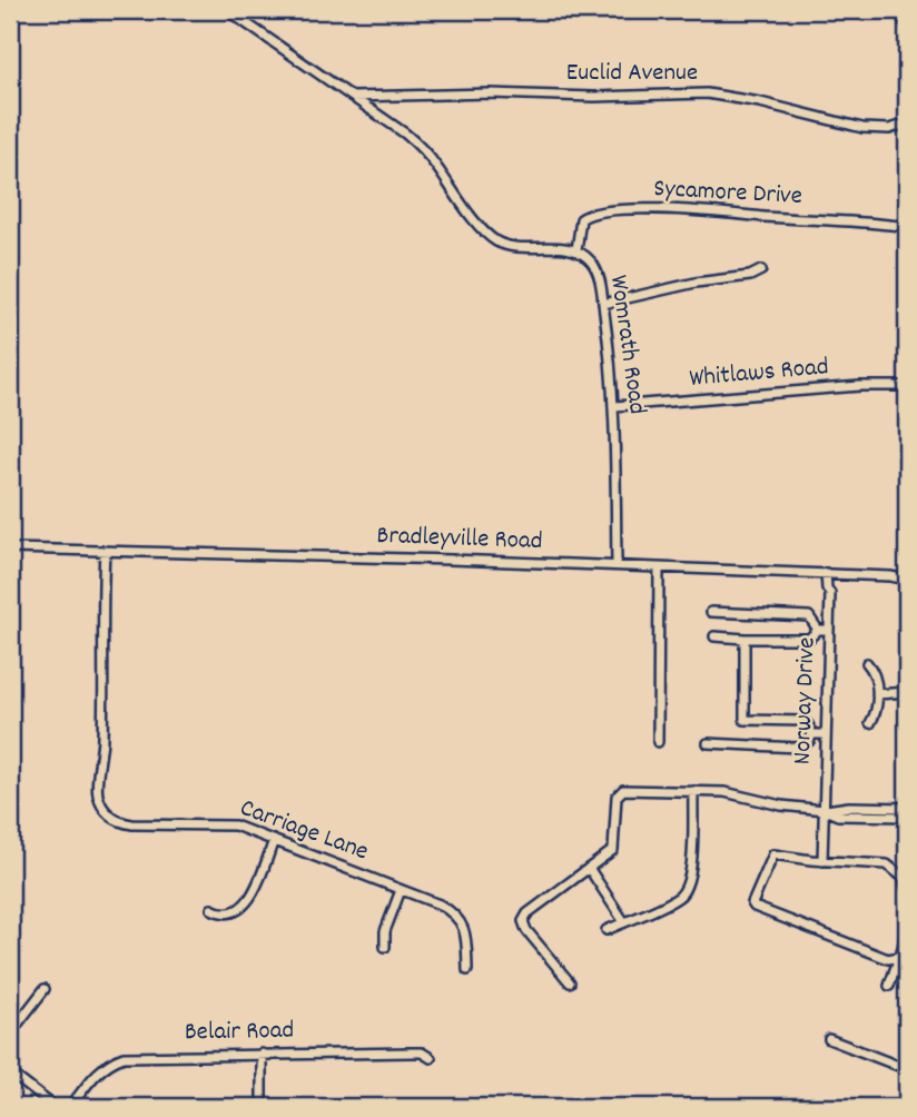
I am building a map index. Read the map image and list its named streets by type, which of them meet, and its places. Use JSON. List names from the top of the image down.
{
  "streets": {
    "street": [
      "Euclid Avenue",
      "Sycamore Drive",
      "Womrath Road",
      "Whitlaws Road",
      "Bradleyville Road",
      "Norway Drive",
      "Carriage Lane",
      "Belair Road"
    ]
  },
  "crossings": [
    ["Euclid Avenue", "Womrath Road"],
    ["Sycamore Drive", "Womrath Road"],
    ["Womrath Road", "Whitlaws Road"],
    ["Womrath Road", "Bradleyville Road"],
    ["Bradleyville Road", "Norway Drive"],
    ["Bradleyville Road", "Carriage Lane"]
  ]
}
